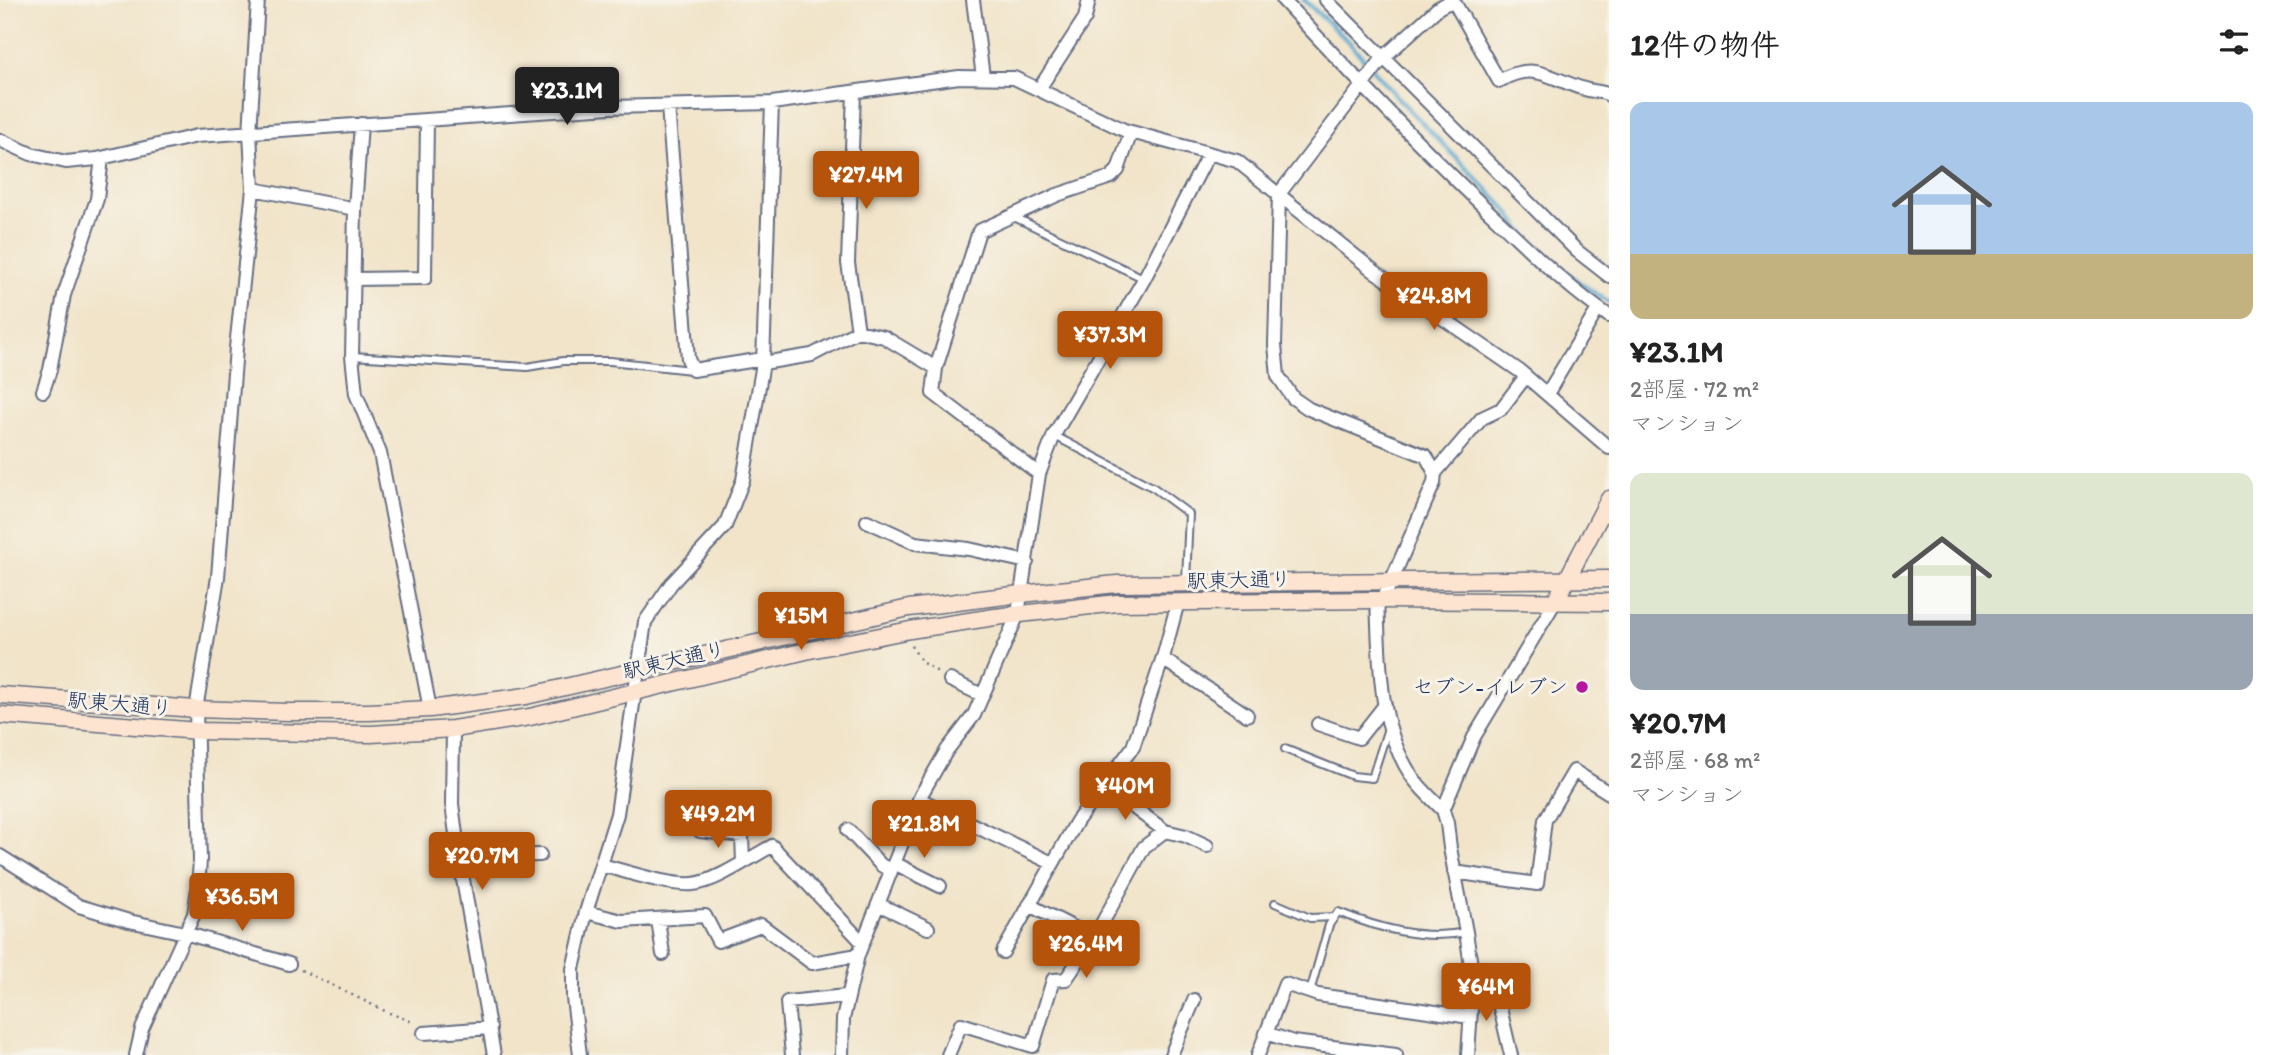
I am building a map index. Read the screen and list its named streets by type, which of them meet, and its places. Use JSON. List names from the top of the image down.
{
  "streets": {
    "street": ["駅東大通り"]
  },
  "places": ["セブン-イレブン"],
  "page": {
    "heading": "12件の物件",
    "price": [
      "¥23.1M",
      "¥27.4M",
      "¥24.8M",
      "¥37.3M",
      "¥15M",
      "¥40M",
      "¥49.2M",
      "¥21.8M",
      "¥20.7M",
      "¥36.5M",
      "¥26.4M",
      "¥64M"
    ],
    "list": [
      {
        "name": "¥23.1M",
        "note": "2部屋 · 72 m² · マンション"
      },
      {
        "name": "¥20.7M",
        "note": "2部屋 · 68 m² · マンション"
      }
    ]
  }
}
